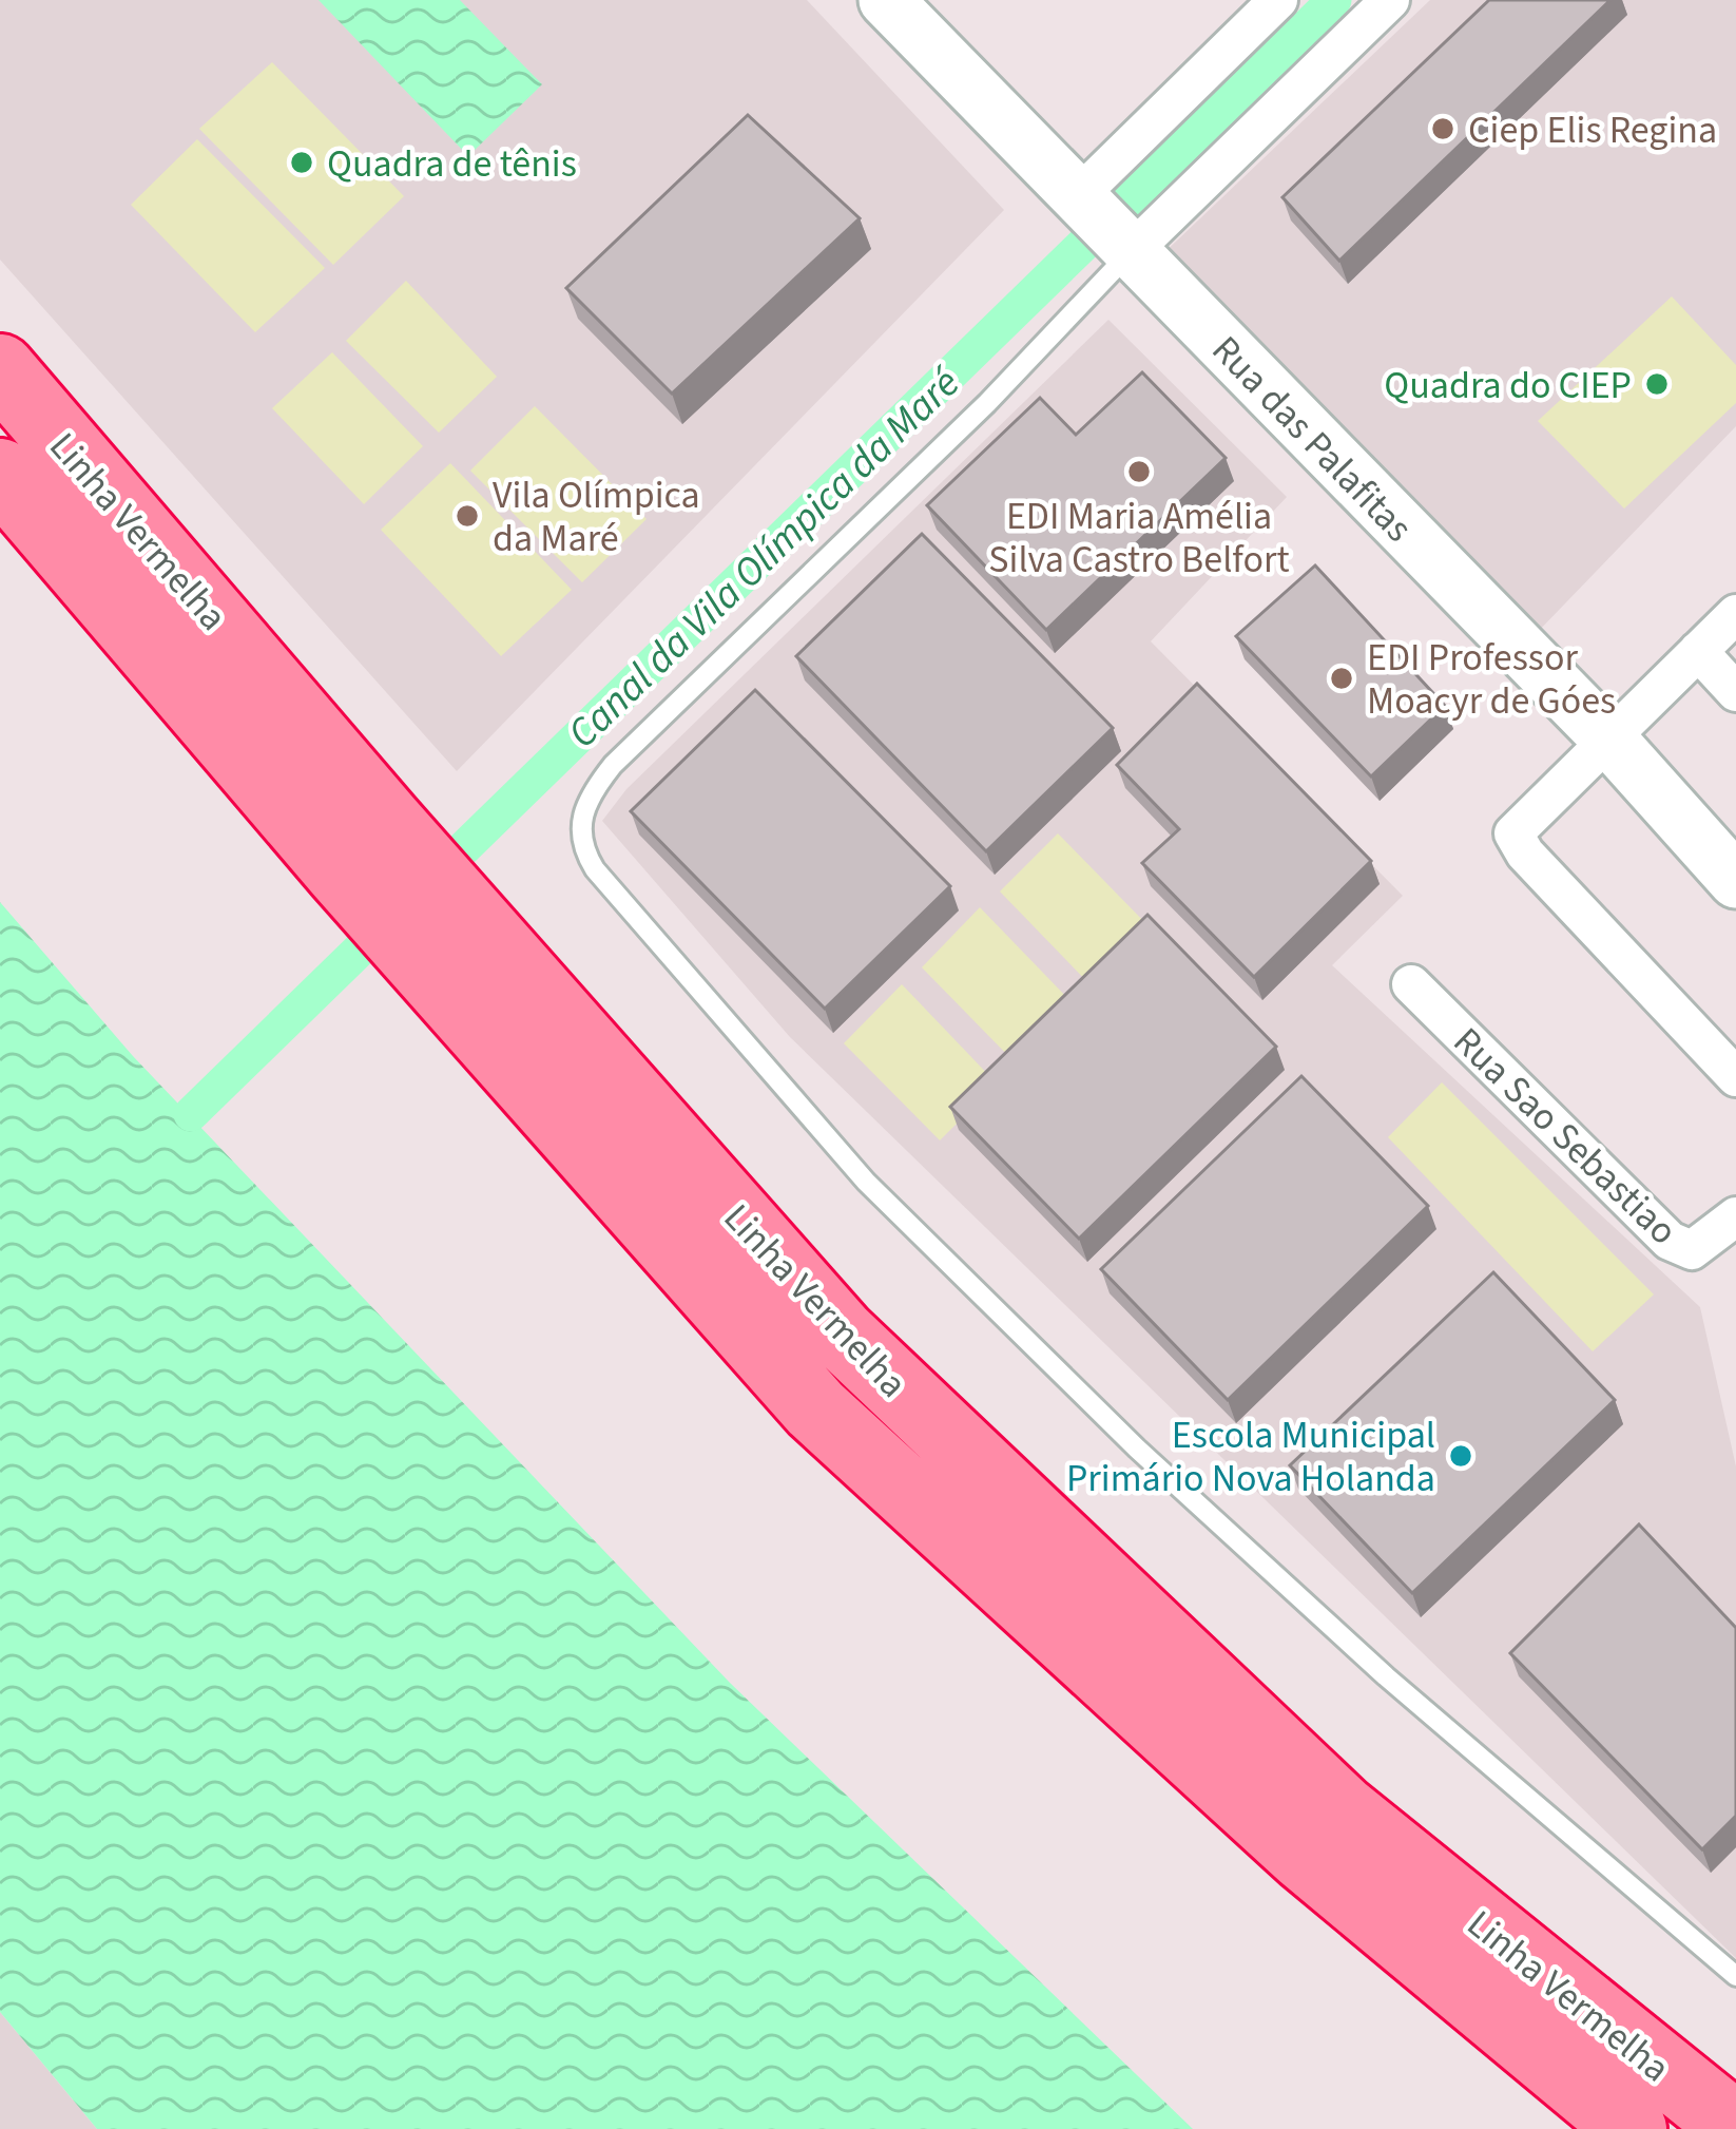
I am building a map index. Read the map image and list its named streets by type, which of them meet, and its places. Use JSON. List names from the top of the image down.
{
  "streets": {
    "highway": ["Linha Vermelha"],
    "street": ["Rua das Palafitas", "Rua Sao Sebastiao"]
  },
  "water": ["Canal da Vila Olímpica da Maré"],
  "places": [
    "Ciep Elis Regina",
    "Quadra de tênis",
    "Quadra do CIEP",
    "EDI Maria Amélia Silva Castro Belfort",
    "Vila Olímpica da Maré",
    "EDI Professor Moacyr de Góes",
    "Escola Municipal Primário Nova Holanda"
  ]
}
